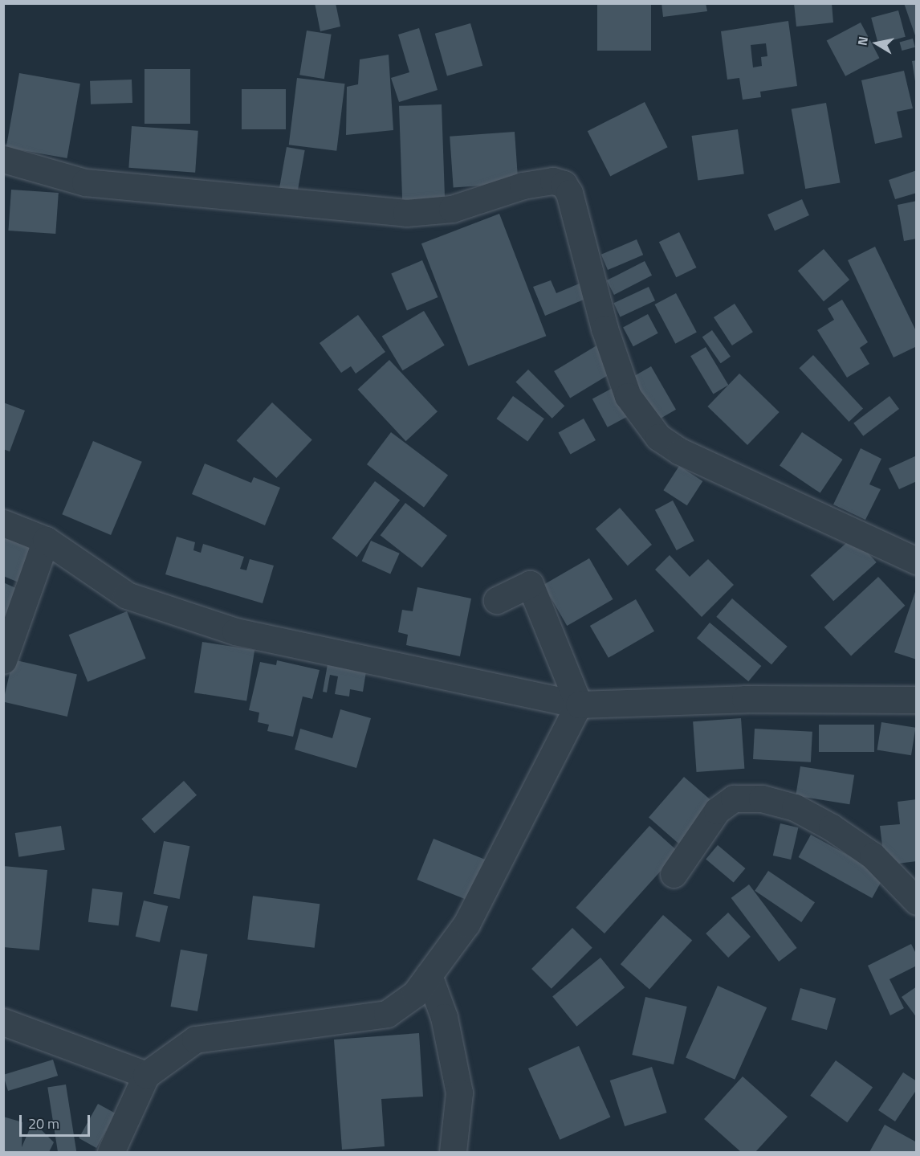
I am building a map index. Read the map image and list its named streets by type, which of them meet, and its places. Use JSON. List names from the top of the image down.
{
  "scale_bar": "20 m",
  "north": "left"
}
